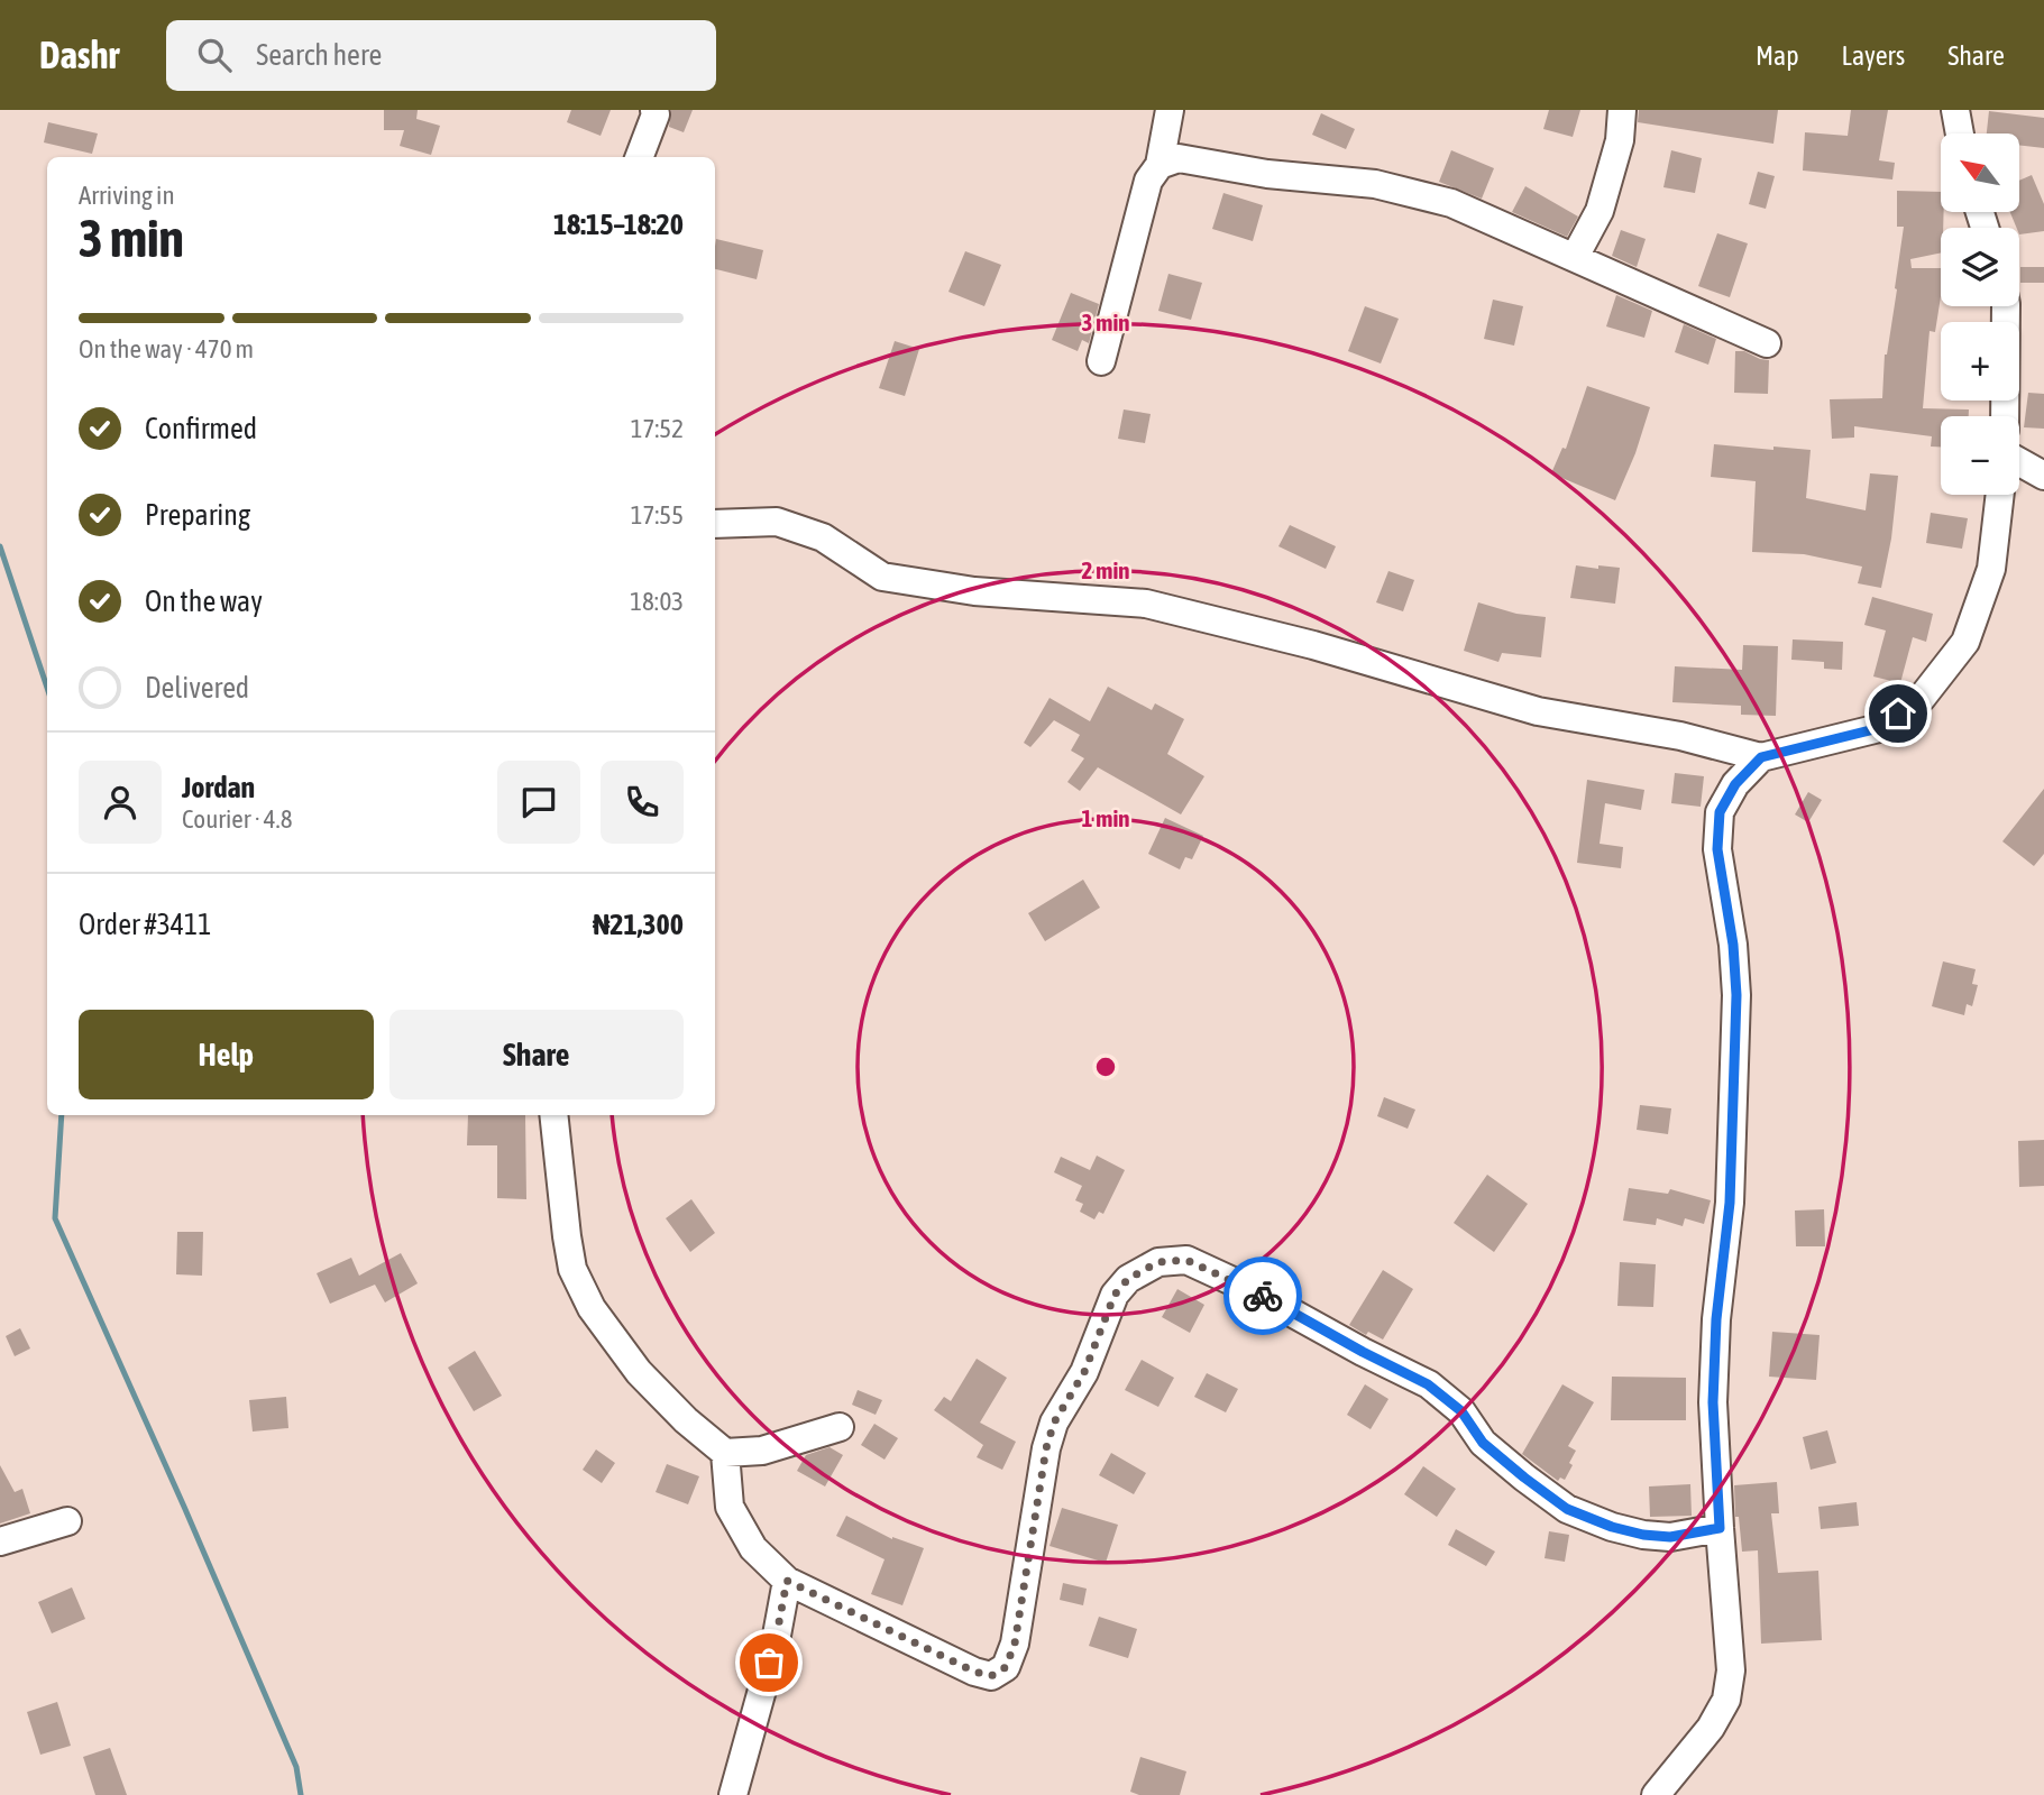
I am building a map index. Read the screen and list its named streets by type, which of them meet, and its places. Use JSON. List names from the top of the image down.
{
  "north": "top left",
  "page": {
    "header": "Dashr",
    "search": "Search here",
    "nav": ["Map", "Layers", "Share"],
    "map_buttons": ["+", "−"],
    "heading": ["3 min", "Arriving in", "18:15–18:20"],
    "panel": [
      "Jordan",
      "Courier · 4.8",
      "Order #3411",
      "₦21,300"
    ],
    "bar": "On the way · 470 m",
    "list": [
      ["Confirmed", "17:52"],
      ["Preparing", "17:55"],
      ["On the way", "18:03"],
      "Delivered"
    ],
    "buttons": ["Help", "Share"]
  },
  "rings": ["3 min", "2 min", "1 min"]
}
